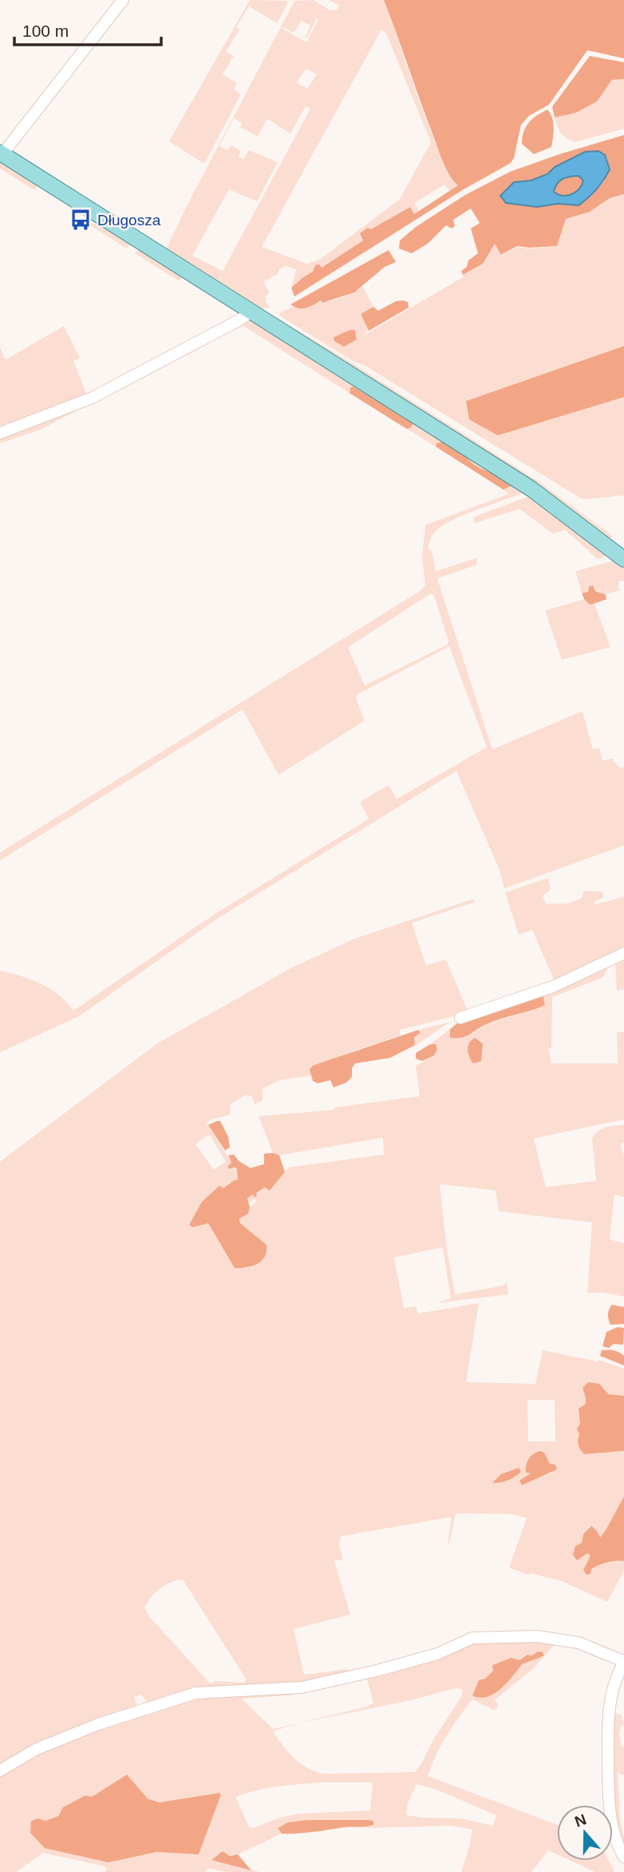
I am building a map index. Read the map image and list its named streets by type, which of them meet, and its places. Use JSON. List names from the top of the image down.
{
  "places": {
    "bus stop": ["Długosza"]
  },
  "scale_bar": "100 m",
  "north": "top"
}
